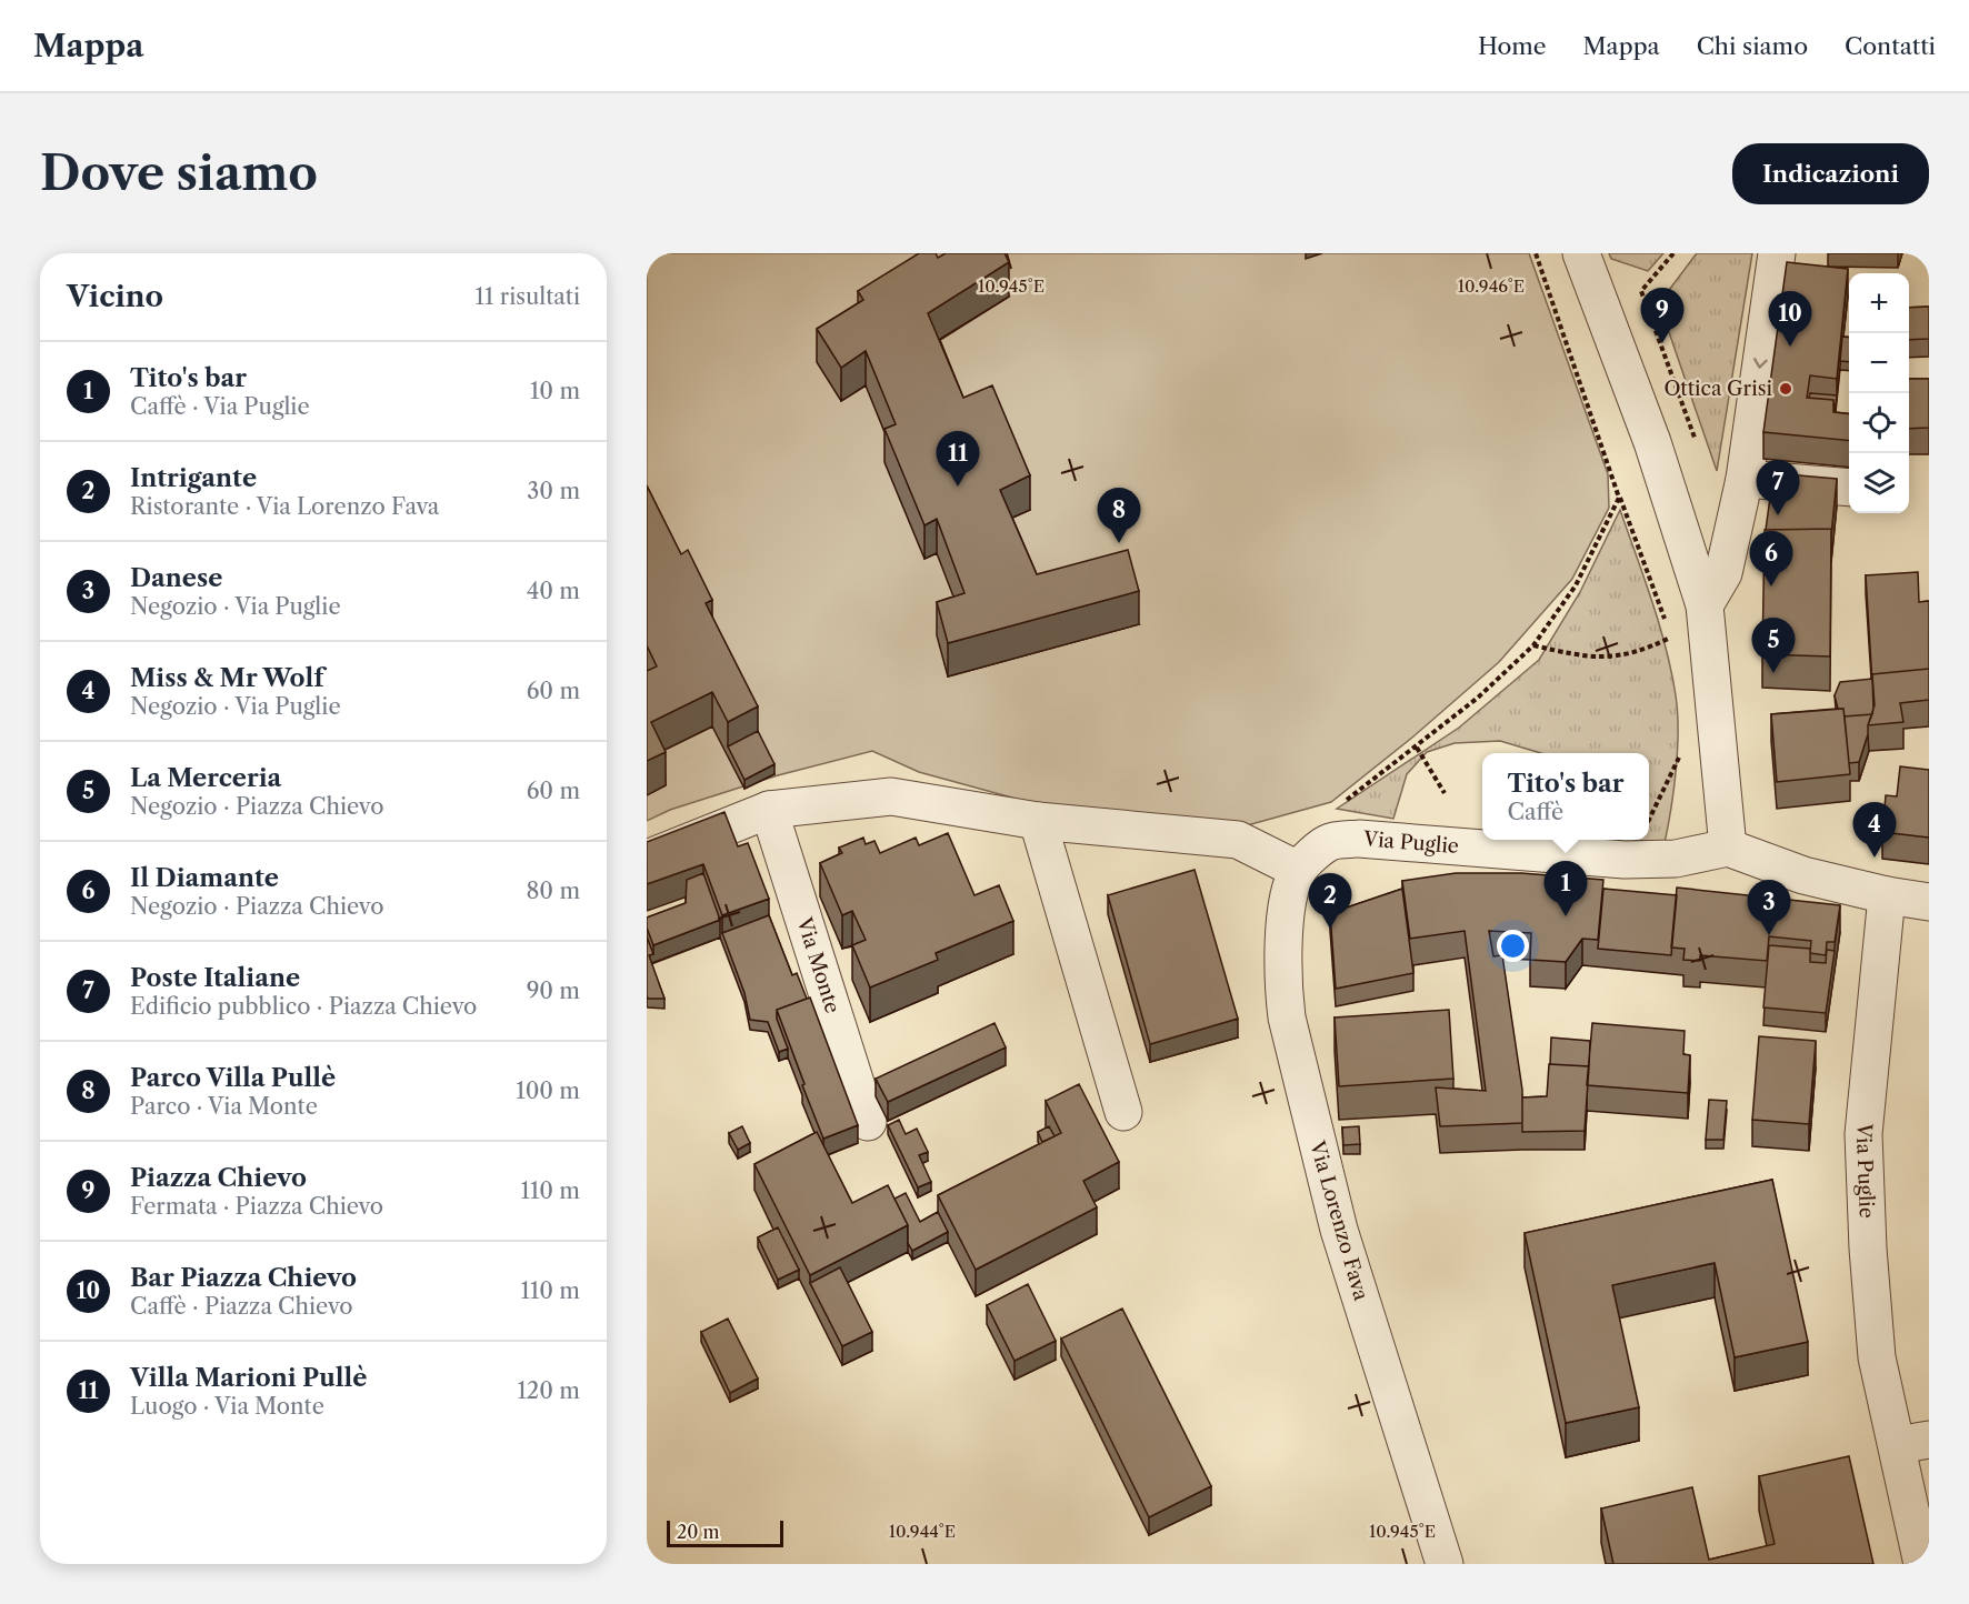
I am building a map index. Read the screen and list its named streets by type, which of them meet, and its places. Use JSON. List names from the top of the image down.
{
  "streets": {
    "street": ["Via Puglie", "Via Monte", "Via Lorenzo Fava"]
  },
  "crossings": [
    ["Via Puglie", "Via Lorenzo Fava"]
  ],
  "places": ["Ottica Grisi"],
  "scale_bar": "20 m",
  "page": {
    "header": "Mappa",
    "nav": [
      "Home",
      "Mappa",
      "Chi siamo",
      "Contatti"
    ],
    "buttons": "Indicazioni",
    "title": "Dove siamo",
    "heading": ["Vicino", "11 risultati"],
    "map_buttons": ["+", "−"],
    "pins": [
      "9",
      "10",
      "11",
      "7",
      "8",
      "6",
      "5",
      "4",
      "1",
      "2",
      "3"
    ],
    "list": [
      {
        "mark": "1",
        "name": "Tito's bar",
        "note": "Caffè · Via Puglie",
        "value": "10 m"
      },
      {
        "mark": "2",
        "name": "Intrigante",
        "note": "Ristorante · Via Lorenzo Fava",
        "value": "30 m"
      },
      {
        "mark": "3",
        "name": "Danese",
        "note": "Negozio · Via Puglie",
        "value": "40 m"
      },
      {
        "mark": "4",
        "name": "Miss & Mr Wolf",
        "note": "Negozio · Via Puglie",
        "value": "60 m"
      },
      {
        "mark": "5",
        "name": "La Merceria",
        "note": "Negozio · Piazza Chievo",
        "value": "60 m"
      },
      {
        "mark": "6",
        "name": "Il Diamante",
        "note": "Negozio · Piazza Chievo",
        "value": "80 m"
      },
      {
        "mark": "7",
        "name": "Poste Italiane",
        "note": "Edificio pubblico · Piazza Chievo",
        "value": "90 m"
      },
      {
        "mark": "8",
        "name": "Parco Villa Pullè",
        "note": "Parco · Via Monte",
        "value": "100 m"
      },
      {
        "mark": "9",
        "name": "Piazza Chievo",
        "note": "Fermata · Piazza Chievo",
        "value": "110 m"
      },
      {
        "mark": "10",
        "name": "Bar Piazza Chievo",
        "note": "Caffè · Piazza Chievo",
        "value": "110 m"
      },
      {
        "mark": "11",
        "name": "Villa Marioni Pullè",
        "note": "Luogo · Via Monte",
        "value": "120 m"
      }
    ],
    "popup": ["Tito's bar", "Caffè"],
    "scale": "20 m"
  },
  "coordinates": ["10.945°E", "10.946°E", "10.944°E"]
}
